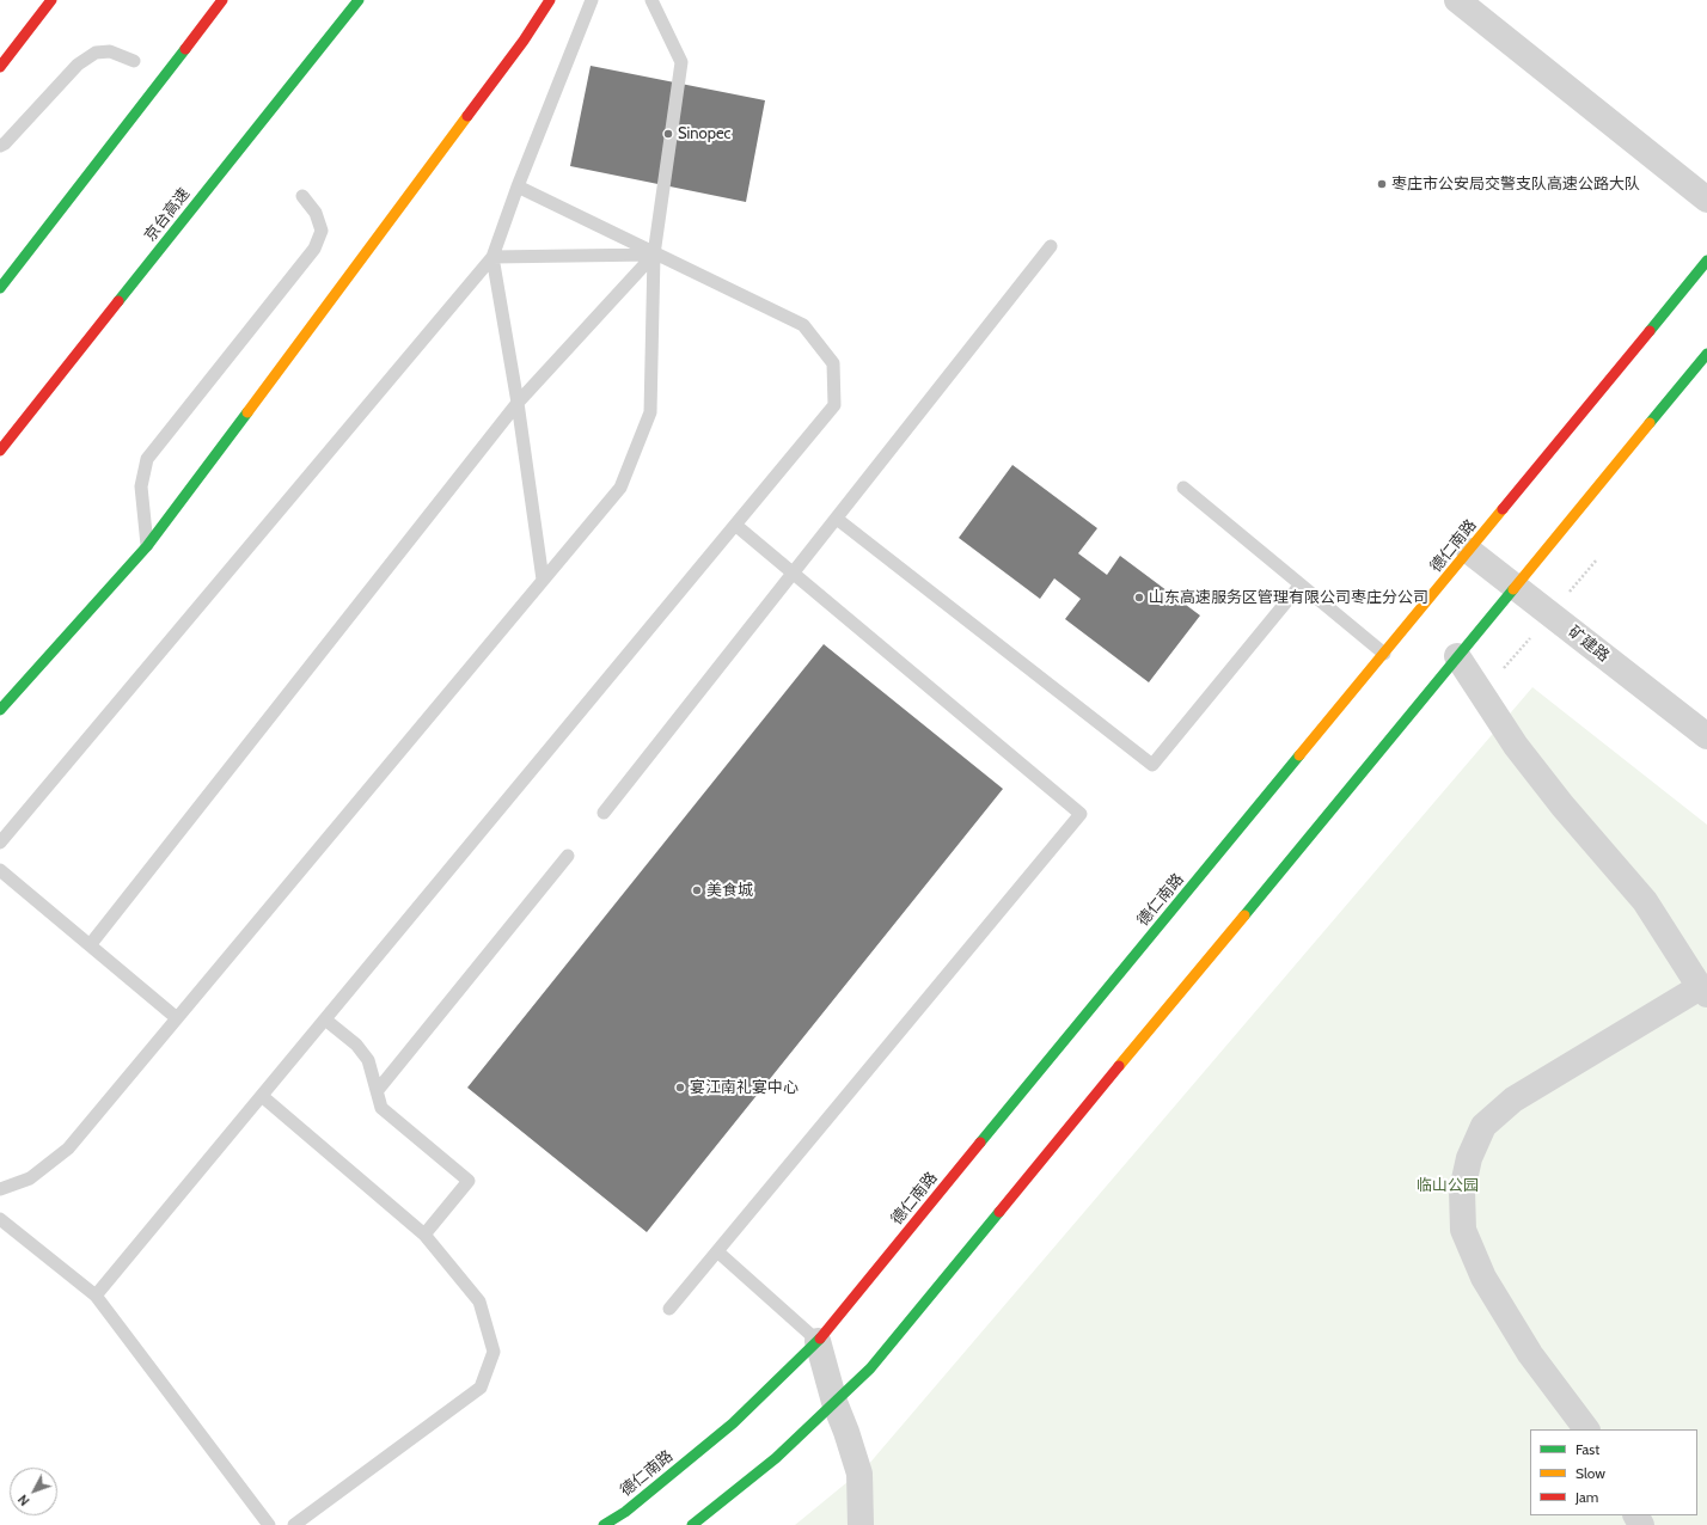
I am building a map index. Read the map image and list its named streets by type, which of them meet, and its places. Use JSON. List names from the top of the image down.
{
  "streets": {
    "main road": ["京台高速", "德仁南路"],
    "street": ["矿建路"]
  },
  "crossings": [
    ["德仁南路", "矿建路"]
  ],
  "parks": ["临山公园"],
  "places": [
    "Sinopec",
    "枣庄市公安局交警支队高速公路大队",
    "山东高速服务区管理有限公司枣庄分公司",
    "美食城",
    "宴江南礼宴中心"
  ],
  "legend": ["Fast", "Slow", "Jam"],
  "north": "bottom left"
}
